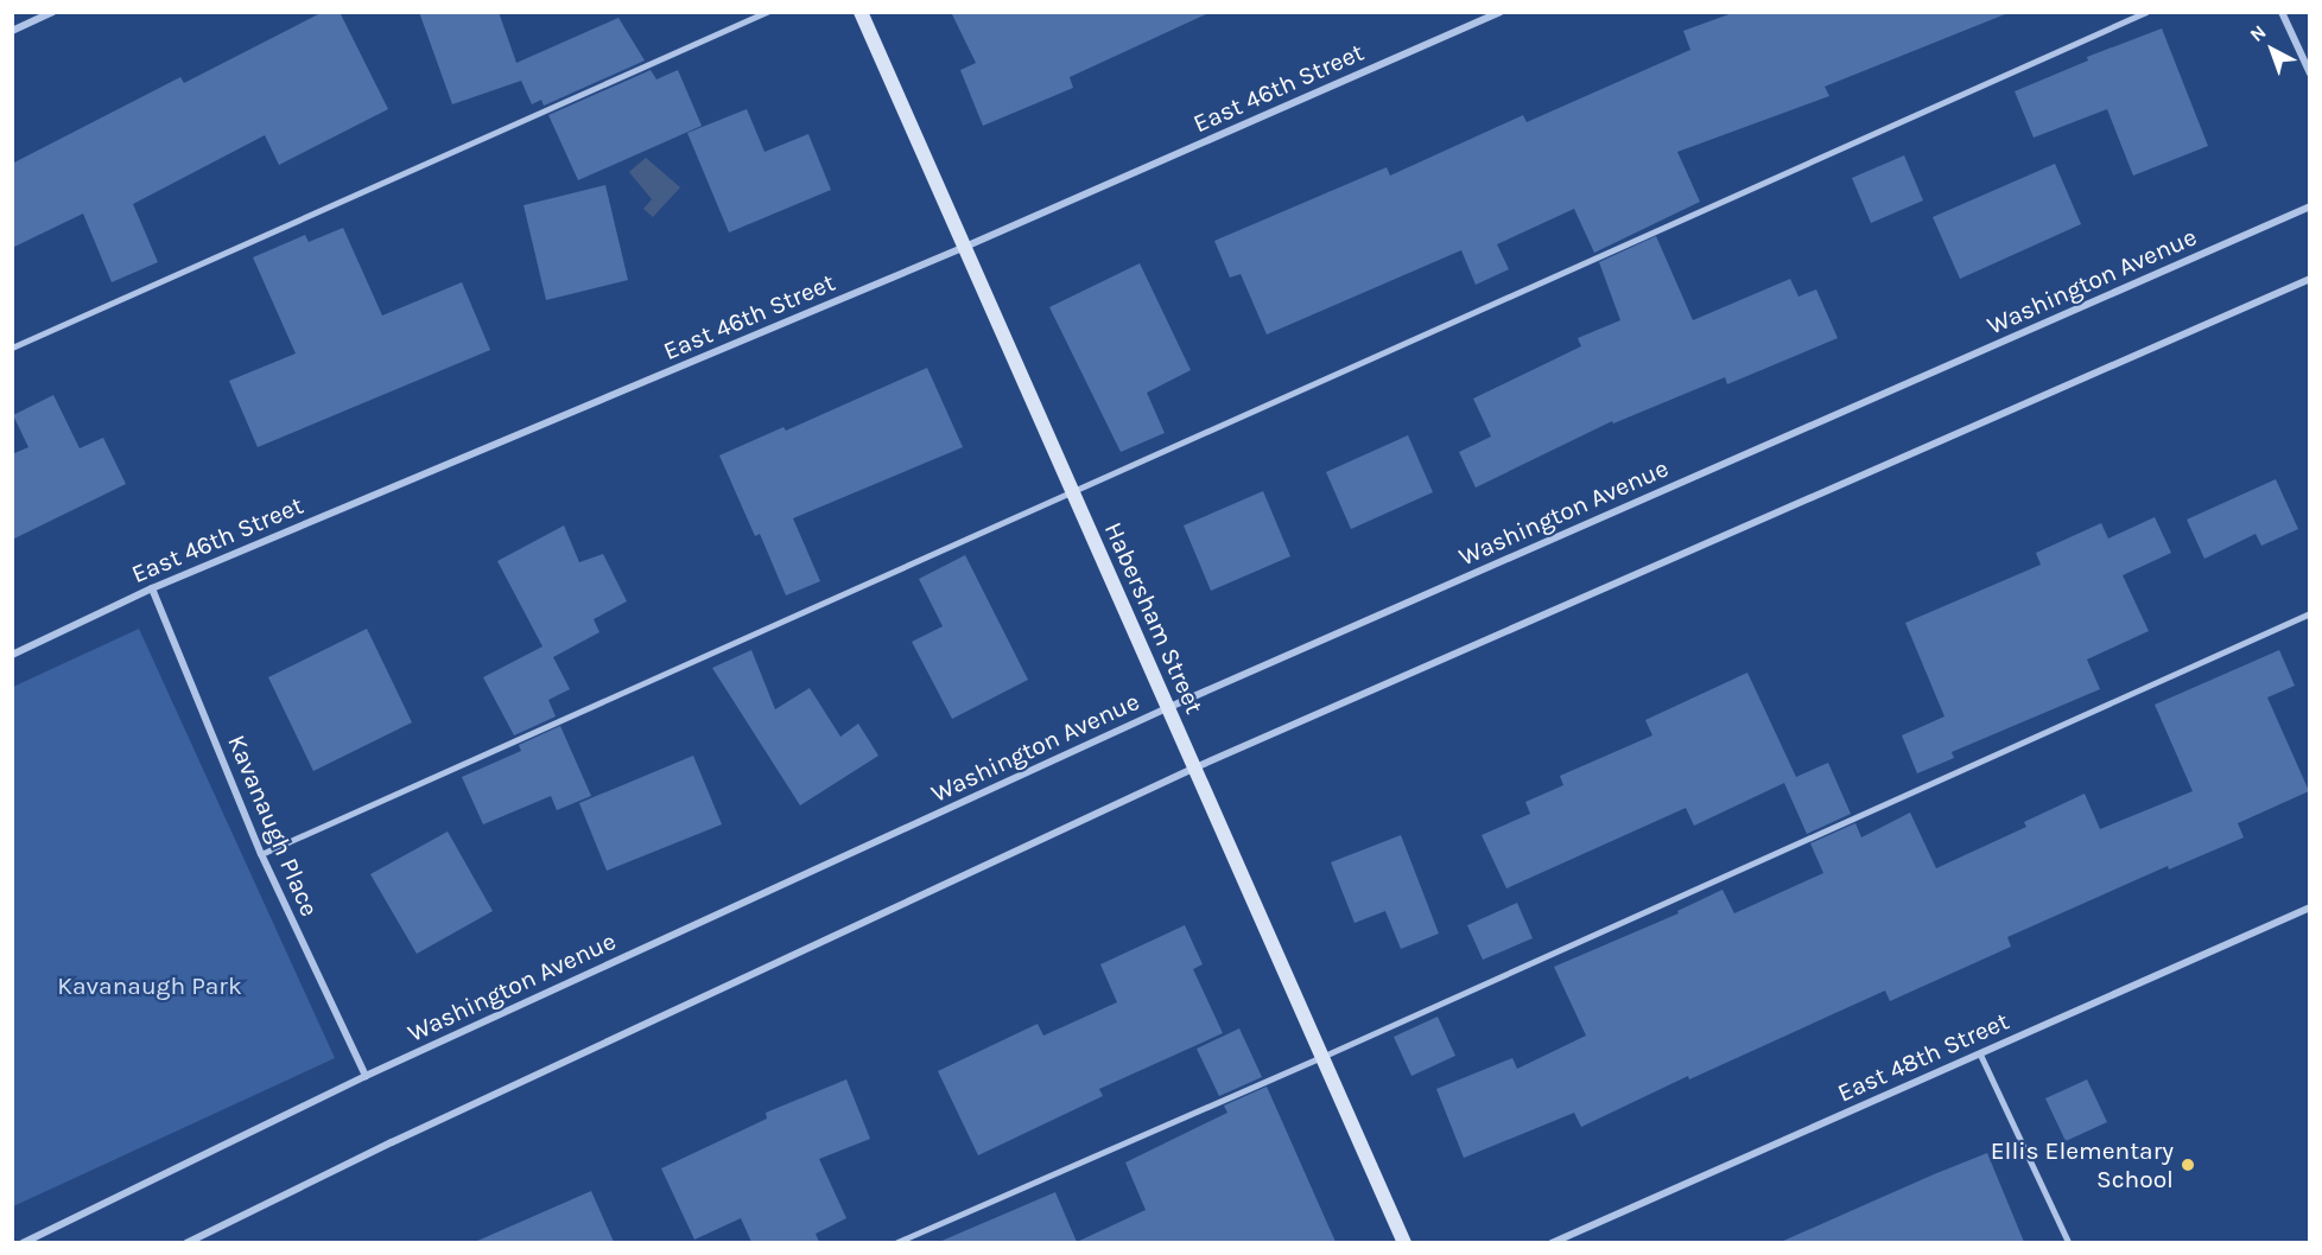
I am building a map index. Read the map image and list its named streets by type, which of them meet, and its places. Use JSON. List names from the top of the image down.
{
  "streets": {
    "street": [
      "East 46th Street",
      "Washington Avenue",
      "Habersham Street",
      "Kavanaugh Place",
      "East 48th Street"
    ]
  },
  "crossings": [
    ["East 46th Street", "Habersham Street"],
    ["East 46th Street", "Kavanaugh Place"],
    ["Washington Avenue", "Habersham Street"],
    ["Washington Avenue", "Kavanaugh Place"]
  ],
  "parks": ["Kavanaugh Park"],
  "places": ["Ellis Elementary School"],
  "north": "top left"
}
